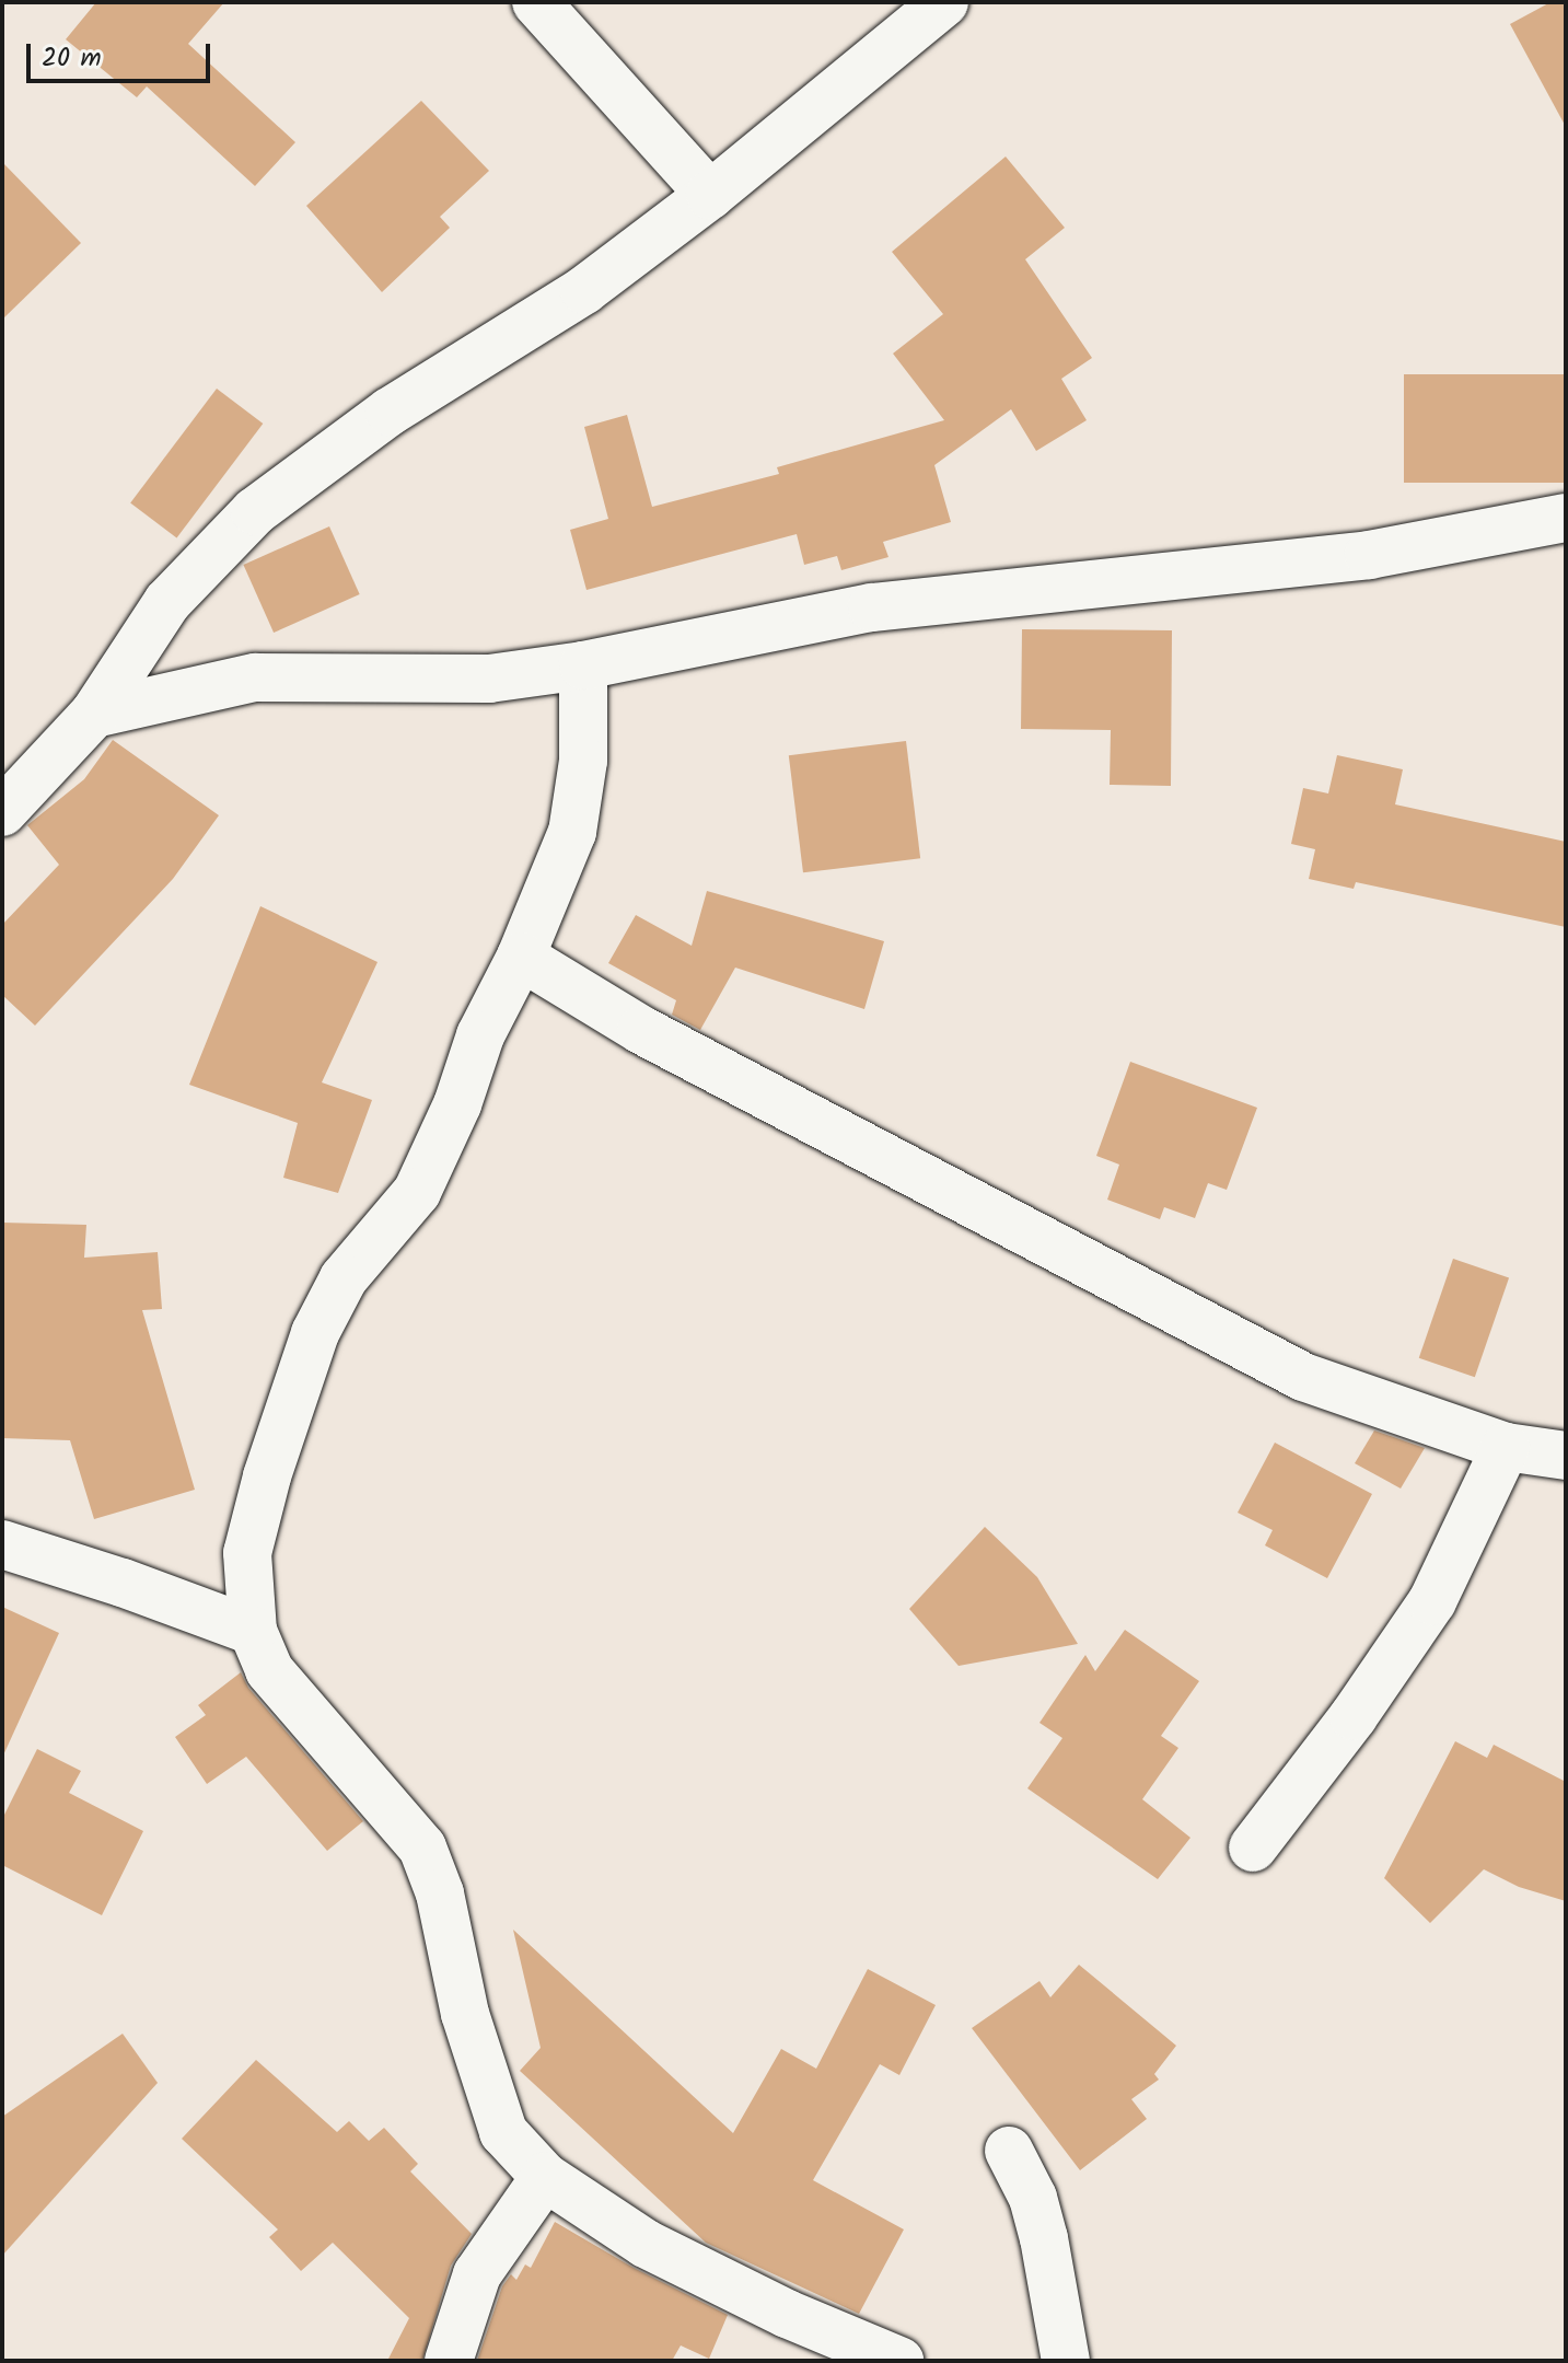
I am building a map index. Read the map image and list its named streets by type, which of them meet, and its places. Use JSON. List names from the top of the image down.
{
  "scale_bar": "20 m"
}
